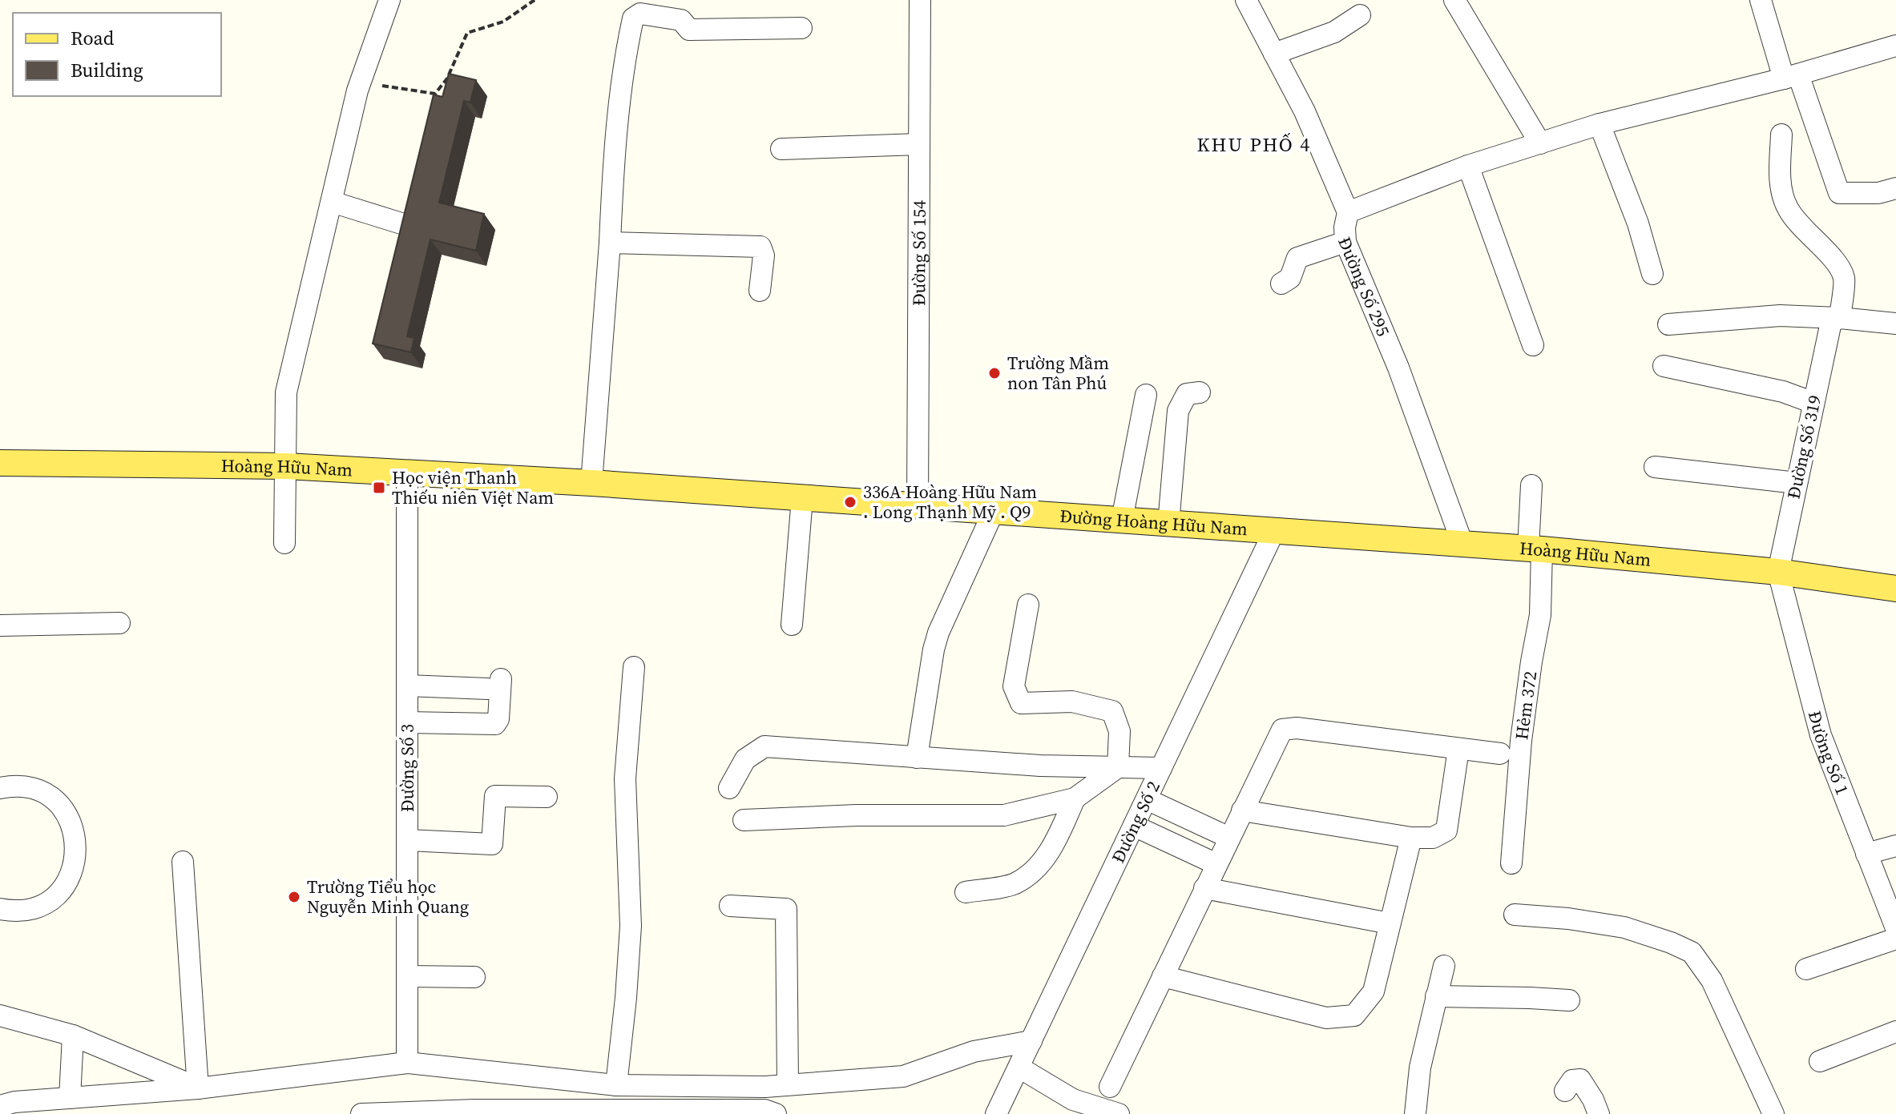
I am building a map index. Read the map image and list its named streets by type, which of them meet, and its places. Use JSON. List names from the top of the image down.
{
  "streets": {
    "main road": ["Hoàng Hữu Nam", "Đường Hoàng Hữu Nam"],
    "street": [
      "Đường Số 154",
      "Đường Số 295",
      "Đường Số 319",
      "Hẻm 372",
      "Đường Số 1",
      "Đường Số 3",
      "Đường Số 2"
    ]
  },
  "crossings": [
    ["Đường Số 154", "Hoàng Hữu Nam"],
    ["Đường Số 154", "Đường Hoàng Hữu Nam"],
    ["Đường Số 295", "Hoàng Hữu Nam"],
    ["Đường Số 319", "Hoàng Hữu Nam"],
    ["Đường Số 319", "Đường Số 1"],
    ["Hoàng Hữu Nam", "Đường Hoàng Hữu Nam"],
    ["Hoàng Hữu Nam", "Hẻm 372"],
    ["Hoàng Hữu Nam", "Đường Số 1"],
    ["Hoàng Hữu Nam", "Đường Số 3"],
    ["Hoàng Hữu Nam", "Đường Số 2"],
    ["Đường Hoàng Hữu Nam", "Đường Số 2"]
  ],
  "districts": ["KHU PHỐ 4"],
  "places": {
    "other": ["Trường Mầm non Tân Phú", "336A Hoàng Hữu Nam . Long Thạnh Mỹ . Q9", "Trường Tiểu học Nguyễn Minh Quang"],
    "transit": ["Học viện Thanh Thiếu niên Việt Nam"]
  },
  "legend": ["Road", "Building"]
}
